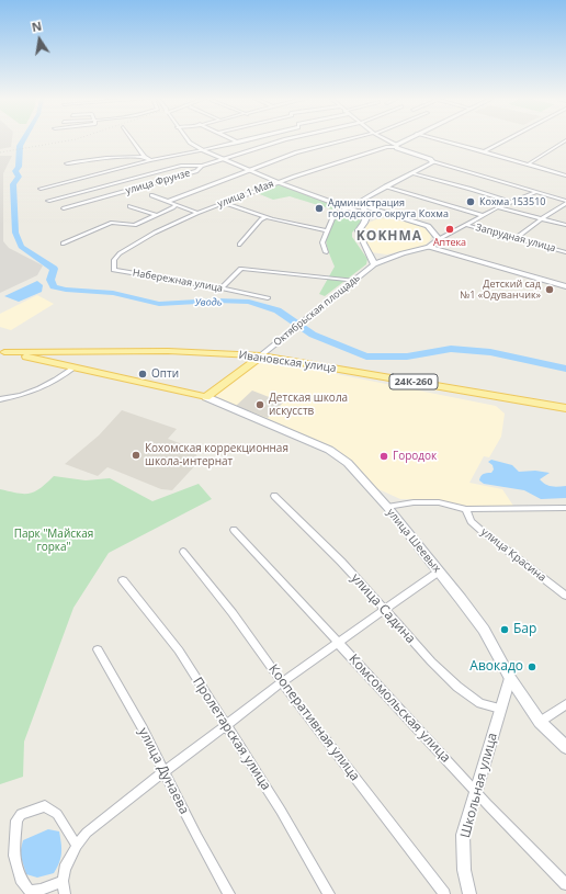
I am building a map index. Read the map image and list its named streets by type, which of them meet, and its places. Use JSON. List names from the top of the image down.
{
  "streets": {
    "main road": [
      "Октябрьская площадь",
      "Ивановская улица",
      "24К-260",
      "улица Шеевых"
    ],
    "street": [
      "улица Фрунзе",
      "улица 1 Мая",
      "Запрудная улица",
      "Набережная улица",
      "улица Красина",
      "улица Садина",
      "Комсомольская улица",
      "Кооперативная улица",
      "Пролетарская улица",
      "улица Дунаева",
      "Школьная улица"
    ]
  },
  "crossings": [
    ["улица 1 Мая", "Набережная улица"],
    ["Октябрьская площадь", "Ивановская улица"],
    ["Ивановская улица", "улица Шеевых"],
    ["улица Шеевых", "Школьная улица"],
    ["улица Садина", "Школьная улица"],
    ["Комсомольская улица", "Школьная улица"]
  ],
  "districts": ["KOKHMA"],
  "water": ["Уводь"],
  "parks": ["Парк \"Майская горка\""],
  "places": [
    "Кохма 153510",
    "Администрация городского округа Кохма",
    "Аптека",
    "Детский сад №1 «Одуванчик»",
    "Опти",
    "Детская школа искусств",
    "Кохомская коррекционная школа-интернат",
    "Городок",
    "Бар",
    "Авокадо"
  ],
  "north": "top"
}
